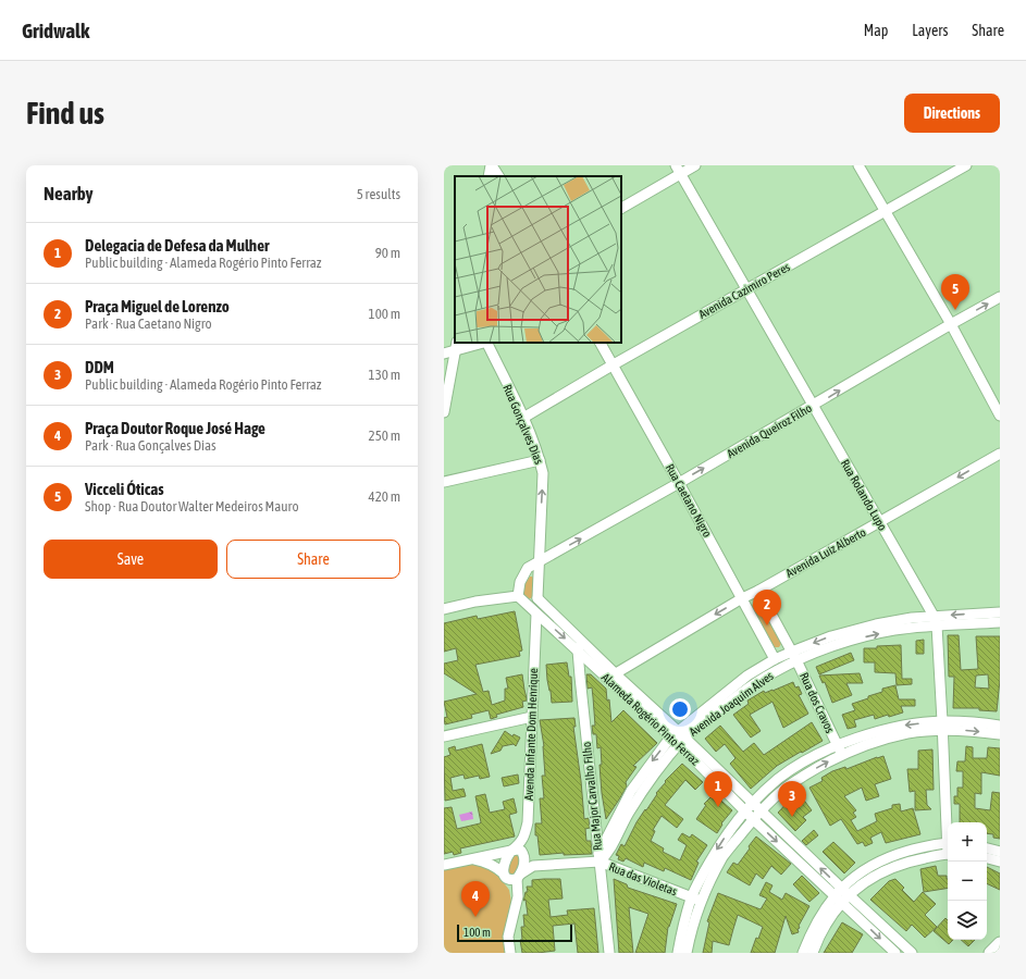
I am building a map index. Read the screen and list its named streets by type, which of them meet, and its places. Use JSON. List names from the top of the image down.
{
  "streets": {
    "street": [
      "Avenida Cazimiro Peres",
      "Rua Gonçalves Dias",
      "Avenida Queiroz Filho",
      "Rua Rolando Lupo",
      "Rua Caetano Nigro",
      "Avenida Luiz Alberto",
      "Rua dos Cravos",
      "Avenida Joaquim Alves",
      "Alameda Rogério Pinto Ferraz",
      "Avenda Infante Dom Henrique",
      "Rua Major Carvalho Filho",
      "Rua das Violetas"
    ]
  },
  "crossings": [
    ["Avenida Cazimiro Peres", "Rua Gonçalves Dias"],
    ["Avenida Cazimiro Peres", "Rua Rolando Lupo"],
    ["Avenida Cazimiro Peres", "Rua Caetano Nigro"],
    ["Rua Gonçalves Dias", "Avenida Queiroz Filho"],
    ["Rua Gonçalves Dias", "Alameda Rogério Pinto Ferraz"],
    ["Avenida Queiroz Filho", "Rua Rolando Lupo"],
    ["Avenida Queiroz Filho", "Rua Caetano Nigro"],
    ["Rua Rolando Lupo", "Avenida Luiz Alberto"],
    ["Rua Rolando Lupo", "Avenida Joaquim Alves"],
    ["Rua Caetano Nigro", "Avenida Luiz Alberto"],
    ["Rua Caetano Nigro", "Avenida Joaquim Alves"],
    ["Avenida Luiz Alberto", "Alameda Rogério Pinto Ferraz"],
    ["Rua dos Cravos", "Avenida Joaquim Alves"],
    ["Avenida Joaquim Alves", "Alameda Rogério Pinto Ferraz"],
    ["Avenida Joaquim Alves", "Rua Major Carvalho Filho"],
    ["Avenida Joaquim Alves", "Rua das Violetas"],
    ["Alameda Rogério Pinto Ferraz", "Avenda Infante Dom Henrique"],
    ["Alameda Rogério Pinto Ferraz", "Rua Major Carvalho Filho"],
    ["Avenda Infante Dom Henrique", "Rua das Violetas"],
    ["Rua Major Carvalho Filho", "Rua das Violetas"]
  ],
  "one_way": ["Rua Gonçalves Dias", "Avenida Queiroz Filho", "Avenida Luiz Alberto"],
  "scale_bar": "100 m",
  "page": {
    "header": "Gridwalk",
    "nav": ["Map", "Layers", "Share"],
    "buttons": [
      "Directions",
      ["Save", "Share"]
    ],
    "title": "Find us",
    "heading": ["Nearby", "5 results"],
    "list": [
      {
        "mark": "1",
        "name": "Delegacia de Defesa da Mulher",
        "note": "Public building · Alameda Rogério Pinto Ferraz",
        "value": "90 m"
      },
      {
        "mark": "2",
        "name": "Praça Miguel de Lorenzo",
        "note": "Park · Rua Caetano Nigro",
        "value": "100 m"
      },
      {
        "mark": "3",
        "name": "DDM",
        "note": "Public building · Alameda Rogério Pinto Ferraz",
        "value": "130 m"
      },
      {
        "mark": "4",
        "name": "Praça Doutor Roque José Hage",
        "note": "Park · Rua Gonçalves Dias",
        "value": "250 m"
      },
      {
        "mark": "5",
        "name": "Vicceli Óticas",
        "note": "Shop · Rua Doutor Walter Medeiros Mauro",
        "value": "420 m"
      }
    ],
    "pins": [
      "5",
      "2",
      "1",
      "3",
      "4"
    ],
    "map_buttons": ["+", "−"],
    "scale": "100 m"
  }
}
